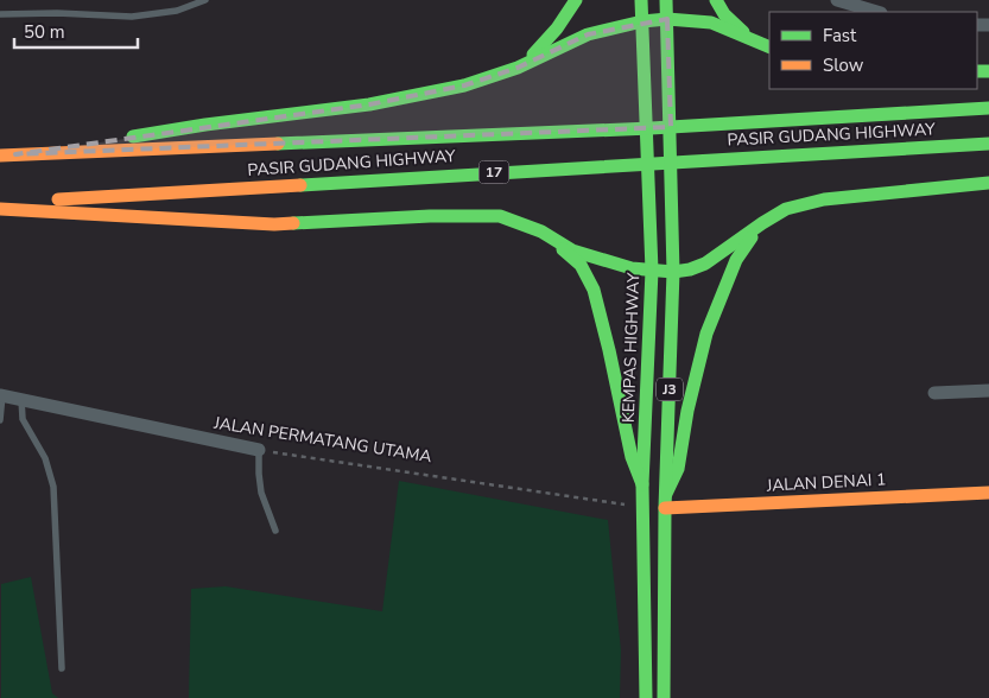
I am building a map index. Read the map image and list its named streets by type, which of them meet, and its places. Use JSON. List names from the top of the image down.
{
  "streets": {
    "main road": [
      "PASIR GUDANG HIGHWAY",
      "17",
      "KEMPAS HIGHWAY",
      "J3",
      "JALAN DENAI 1"
    ],
    "street": ["JALAN PERMATANG UTAMA"]
  },
  "crossings": [
    ["KEMPAS HIGHWAY", "JALAN PERMATANG UTAMA"],
    ["J3", "JALAN DENAI 1"]
  ],
  "legend": ["Fast", "Slow"],
  "scale_bar": "50 m"
}
